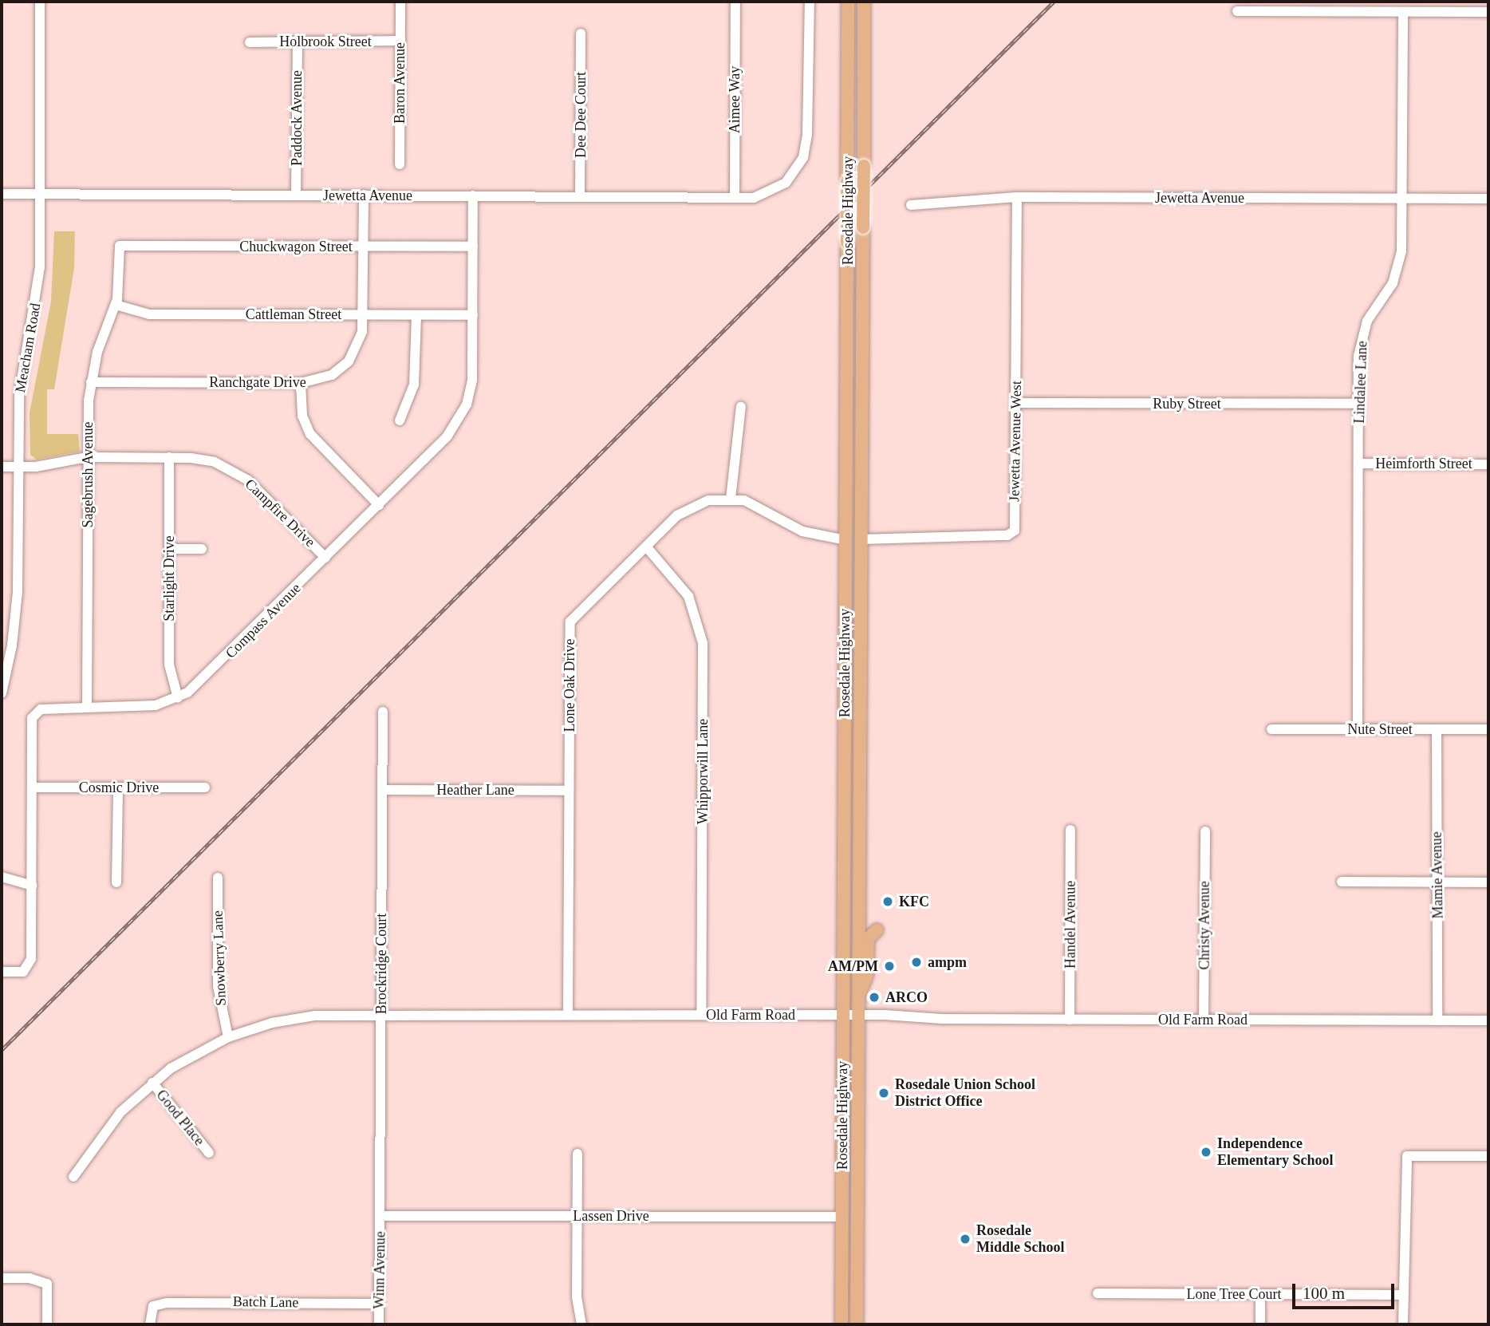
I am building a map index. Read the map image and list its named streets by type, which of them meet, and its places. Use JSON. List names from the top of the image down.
{
  "streets": {
    "main road": ["Rosedale Highway"],
    "street": [
      "Holbrook Street",
      "Baron Avenue",
      "Aimee Way",
      "Dee Dee Court",
      "Paddock Avenue",
      "Jewetta Avenue",
      "Chuckwagon Street",
      "Cattleman Street",
      "Meacham Road",
      "Ranchgate Drive",
      "Lindalee Lane",
      "Ruby Street",
      "Jewetta Avenue West",
      "Heimforth Street",
      "Sagebrush Avenue",
      "Campfire Drive",
      "Starlight Drive",
      "Compass Avenue",
      "Lone Oak Drive",
      "Nute Street",
      "Whipporwill Lane",
      "Cosmic Drive",
      "Heather Lane",
      "Mamie Avenue",
      "Handel Avenue",
      "Christy Avenue",
      "Snowberry Lane",
      "Brockridge Court",
      "Old Farm Road",
      "Good Place",
      "Lassen Drive",
      "Winn Avenue",
      "Lone Tree Court",
      "Batch Lane"
    ]
  },
  "crossings": [
    ["Holbrook Street", "Baron Avenue"],
    ["Holbrook Street", "Paddock Avenue"],
    ["Aimee Way", "Jewetta Avenue"],
    ["Dee Dee Court", "Jewetta Avenue"],
    ["Paddock Avenue", "Jewetta Avenue"],
    ["Jewetta Avenue", "Meacham Road"],
    ["Jewetta Avenue", "Ranchgate Drive"],
    ["Jewetta Avenue", "Lindalee Lane"],
    ["Jewetta Avenue", "Jewetta Avenue West"],
    ["Jewetta Avenue", "Compass Avenue"],
    ["Rosedale Highway", "Jewetta Avenue West"],
    ["Rosedale Highway", "Lone Oak Drive"],
    ["Rosedale Highway", "Old Farm Road"],
    ["Rosedale Highway", "Lassen Drive"],
    ["Chuckwagon Street", "Ranchgate Drive"],
    ["Chuckwagon Street", "Sagebrush Avenue"],
    ["Chuckwagon Street", "Compass Avenue"],
    ["Cattleman Street", "Ranchgate Drive"],
    ["Cattleman Street", "Sagebrush Avenue"],
    ["Cattleman Street", "Compass Avenue"],
    ["Meacham Road", "Campfire Drive"],
    ["Ranchgate Drive", "Sagebrush Avenue"],
    ["Lindalee Lane", "Ruby Street"],
    ["Lindalee Lane", "Heimforth Street"],
    ["Lindalee Lane", "Nute Street"],
    ["Ruby Street", "Jewetta Avenue West"],
    ["Sagebrush Avenue", "Campfire Drive"],
    ["Sagebrush Avenue", "Compass Avenue"],
    ["Campfire Drive", "Starlight Drive"],
    ["Campfire Drive", "Compass Avenue"],
    ["Starlight Drive", "Compass Avenue"],
    ["Compass Avenue", "Cosmic Drive"],
    ["Lone Oak Drive", "Whipporwill Lane"],
    ["Lone Oak Drive", "Heather Lane"],
    ["Lone Oak Drive", "Old Farm Road"],
    ["Nute Street", "Mamie Avenue"],
    ["Whipporwill Lane", "Old Farm Road"],
    ["Heather Lane", "Brockridge Court"],
    ["Mamie Avenue", "Old Farm Road"],
    ["Handel Avenue", "Old Farm Road"],
    ["Christy Avenue", "Old Farm Road"],
    ["Snowberry Lane", "Old Farm Road"],
    ["Brockridge Court", "Old Farm Road"],
    ["Brockridge Court", "Lassen Drive"],
    ["Brockridge Court", "Winn Avenue"],
    ["Old Farm Road", "Good Place"],
    ["Lassen Drive", "Winn Avenue"],
    ["Winn Avenue", "Batch Lane"]
  ],
  "places": [
    "KFC",
    "ampm",
    "AM/PM",
    "ARCO",
    "Rosedale Union School District Office",
    "Independence Elementary School",
    "Rosedale Middle School"
  ],
  "scale_bar": "100 m"
}
